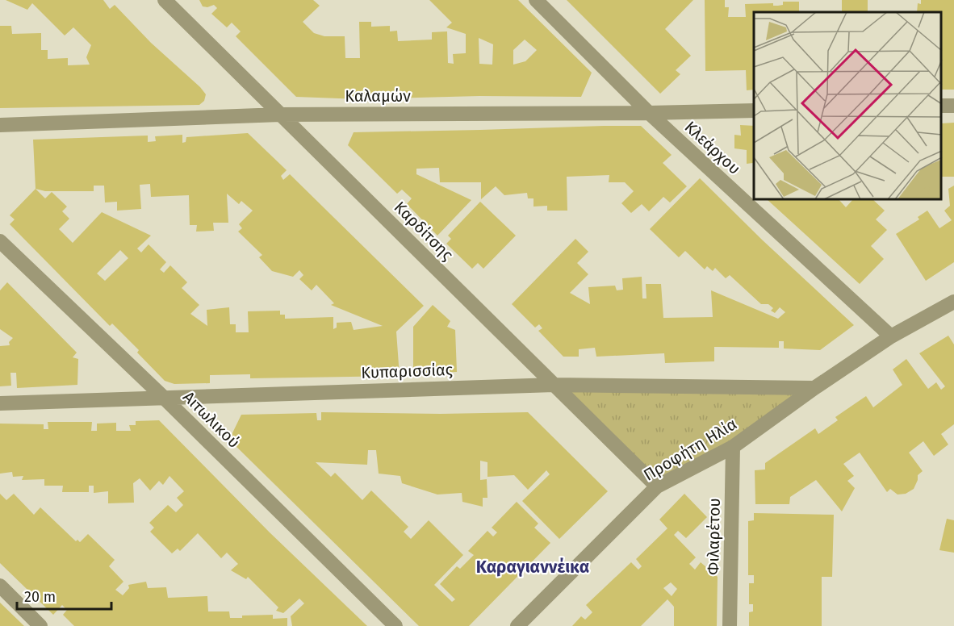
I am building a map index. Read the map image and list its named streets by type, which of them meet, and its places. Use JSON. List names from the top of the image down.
{
  "streets": {
    "street": [
      "Καλαμών",
      "Κλεάρχου",
      "Καρδίτσης",
      "Κυπαρισσίας",
      "Αιτωλικού",
      "Προφήτη Ηλία",
      "Φιλαρέτου"
    ]
  },
  "crossings": [
    ["Καλαμών", "Κλεάρχου"],
    ["Καλαμών", "Καρδίτσης"],
    ["Κλεάρχου", "Προφήτη Ηλία"],
    ["Καρδίτσης", "Κυπαρισσίας"],
    ["Καρδίτσης", "Προφήτη Ηλία"],
    ["Κυπαρισσίας", "Αιτωλικού"],
    ["Κυπαρισσίας", "Προφήτη Ηλία"],
    ["Προφήτη Ηλία", "Φιλαρέτου"]
  ],
  "districts": ["Καραγιαννέικα"],
  "scale_bar": "20 m"
}
